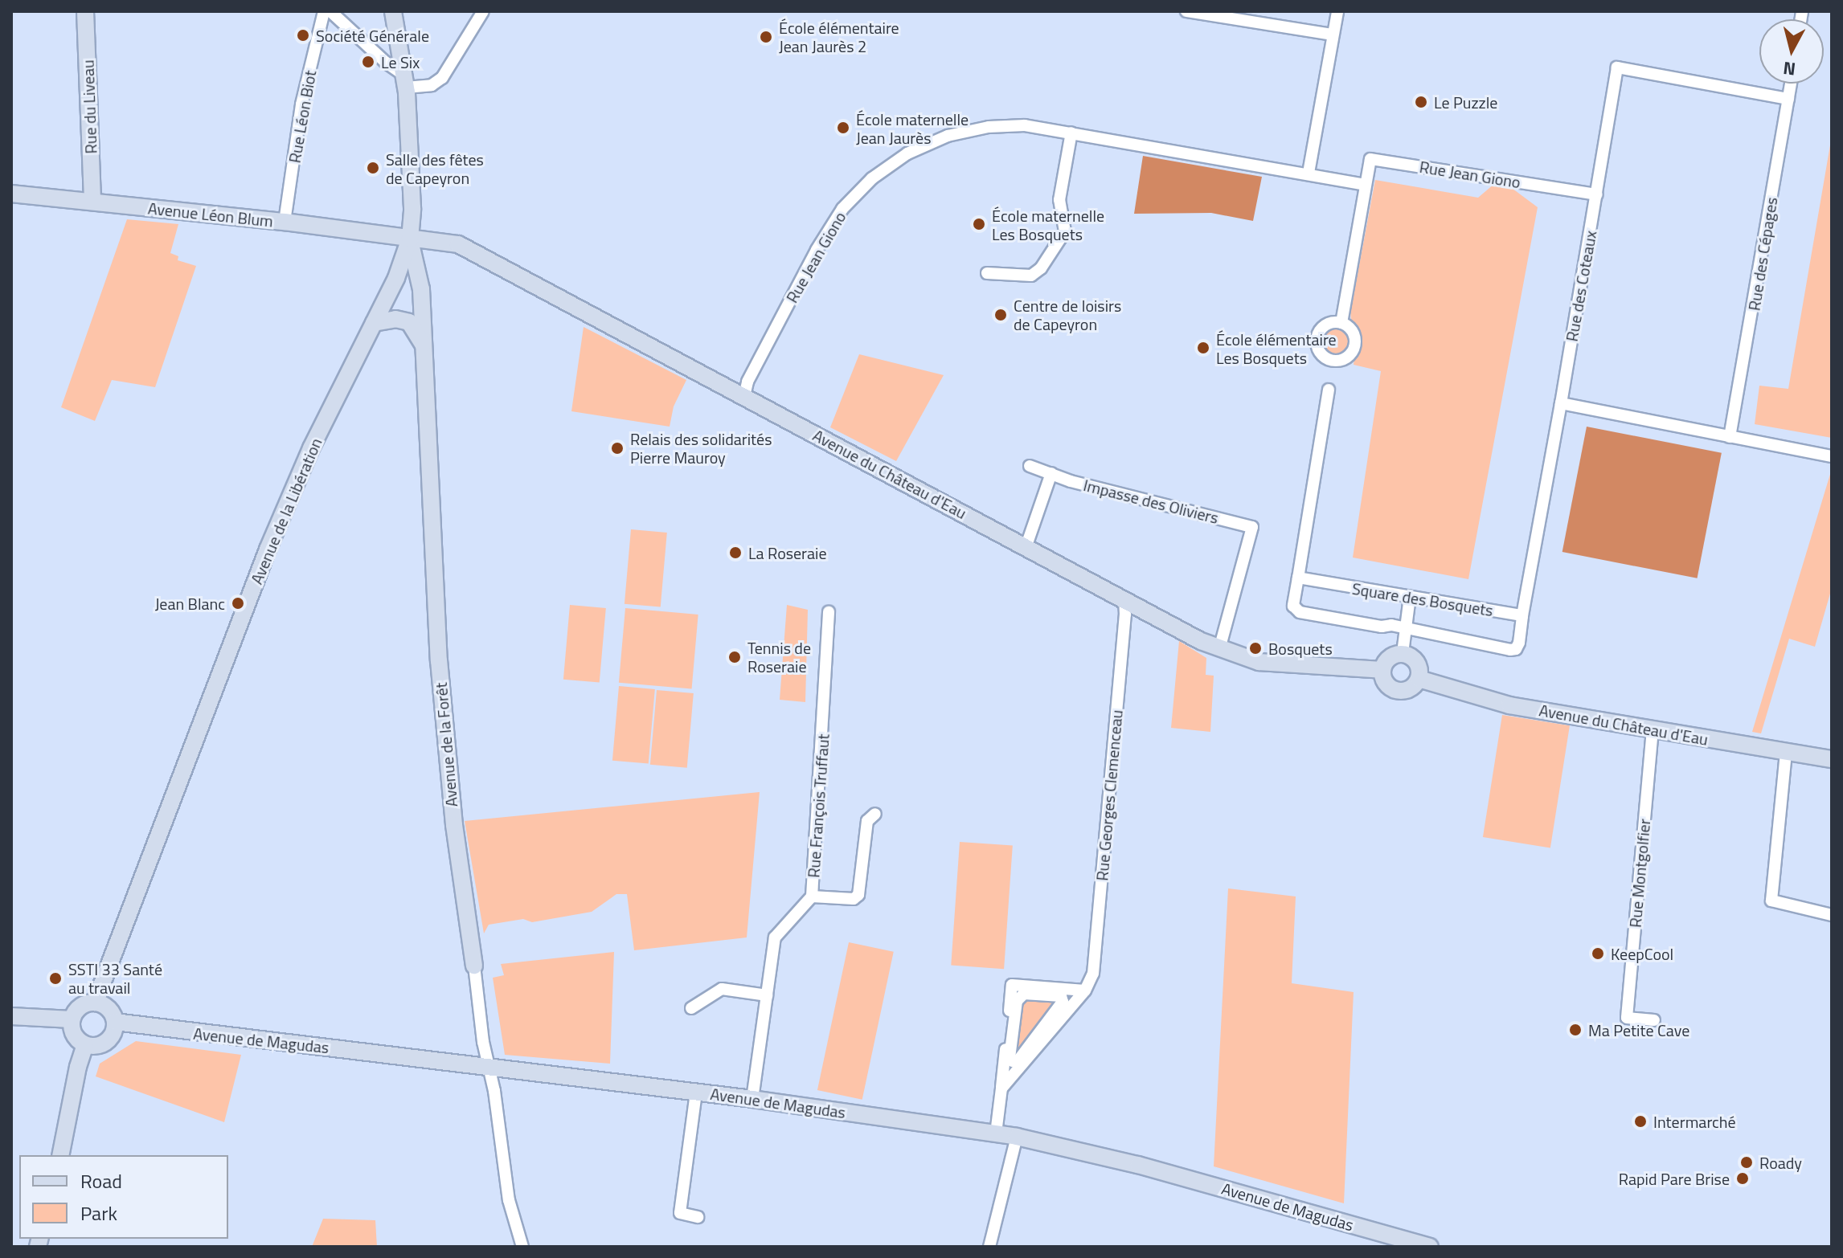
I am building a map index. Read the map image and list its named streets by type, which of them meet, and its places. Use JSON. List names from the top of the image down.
{
  "streets": {
    "street": [
      "Rue du Liveau",
      "Rue Léon Biot",
      "Rue Jean Giono",
      "Avenue Léon Blum",
      "Rue des Cépages",
      "Rue des Coteaux",
      "Avenue du Château d'Eau",
      "Impasse des Oliviers",
      "Avenue de la Libération",
      "Square des Bosquets",
      "Avenue de la Forêt",
      "Rue Georges Clemenceau",
      "Rue François Truffaut",
      "Rue Montgolfier",
      "Avenue de Magudas"
    ]
  },
  "crossings": [
    ["Rue du Liveau", "Avenue Léon Blum"],
    ["Rue Léon Biot", "Avenue Léon Blum"],
    ["Rue Jean Giono", "Rue des Coteaux"],
    ["Rue Jean Giono", "Avenue du Château d'Eau"],
    ["Avenue Léon Blum", "Avenue du Château d'Eau"],
    ["Avenue Léon Blum", "Avenue de la Libération"],
    ["Avenue Léon Blum", "Avenue de la Forêt"],
    ["Rue des Cépages", "Rue des Coteaux"],
    ["Avenue du Château d'Eau", "Impasse des Oliviers"],
    ["Avenue du Château d'Eau", "Avenue de la Libération"],
    ["Avenue du Château d'Eau", "Avenue de la Forêt"],
    ["Avenue du Château d'Eau", "Rue Georges Clemenceau"],
    ["Avenue du Château d'Eau", "Rue Montgolfier"],
    ["Avenue de la Libération", "Avenue de la Forêt"],
    ["Avenue de la Libération", "Avenue de Magudas"],
    ["Avenue de la Forêt", "Avenue de Magudas"],
    ["Rue François Truffaut", "Avenue de Magudas"]
  ],
  "places": [
    "Société Générale",
    "École élémentaire Jean Jaurès 2",
    "Le Six",
    "Le Puzzle",
    "École maternelle Jean Jaurès",
    "Salle des fêtes de Capeyron",
    "École maternelle Les Bosquets",
    "Centre de loisirs de Capeyron",
    "École élémentaire Les Bosquets",
    "Relais des solidarités Pierre Mauroy",
    "La Roseraie",
    "Jean Blanc",
    "Bosquets",
    "Tennis de Roseraie",
    "KeepCool",
    "SSTI 33 Santé au travail",
    "Ma Petite Cave",
    "Intermarché",
    "Roady",
    "Rapid Pare Brise"
  ],
  "legend": ["Road", "Park"],
  "north": "bottom"
}
